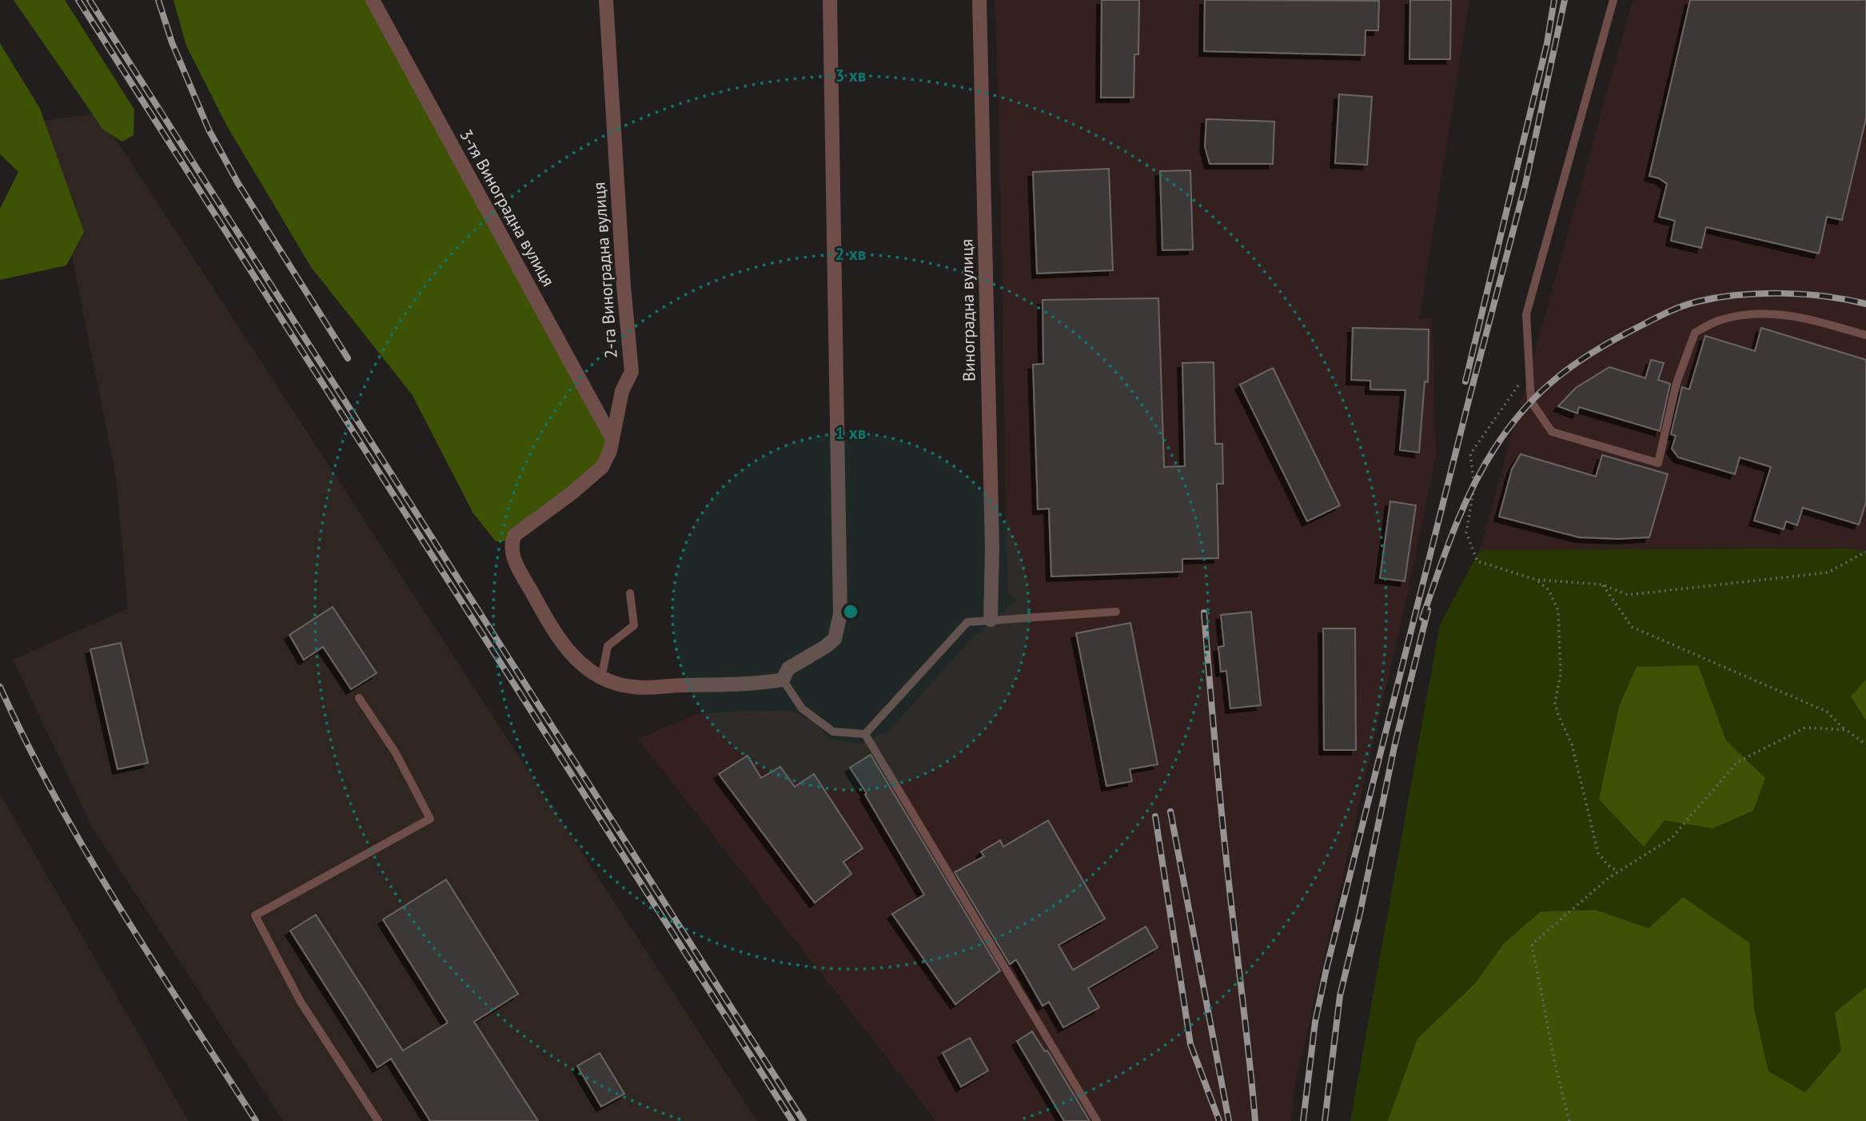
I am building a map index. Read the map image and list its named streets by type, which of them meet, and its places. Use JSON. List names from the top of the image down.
{
  "streets": {
    "street": ["3-тя Виноградна вулиця", "2-га Виноградна вулиця", "Виноградна вулиця"]
  },
  "rings": ["3 хв", "2 хв", "1 хв"]
}
